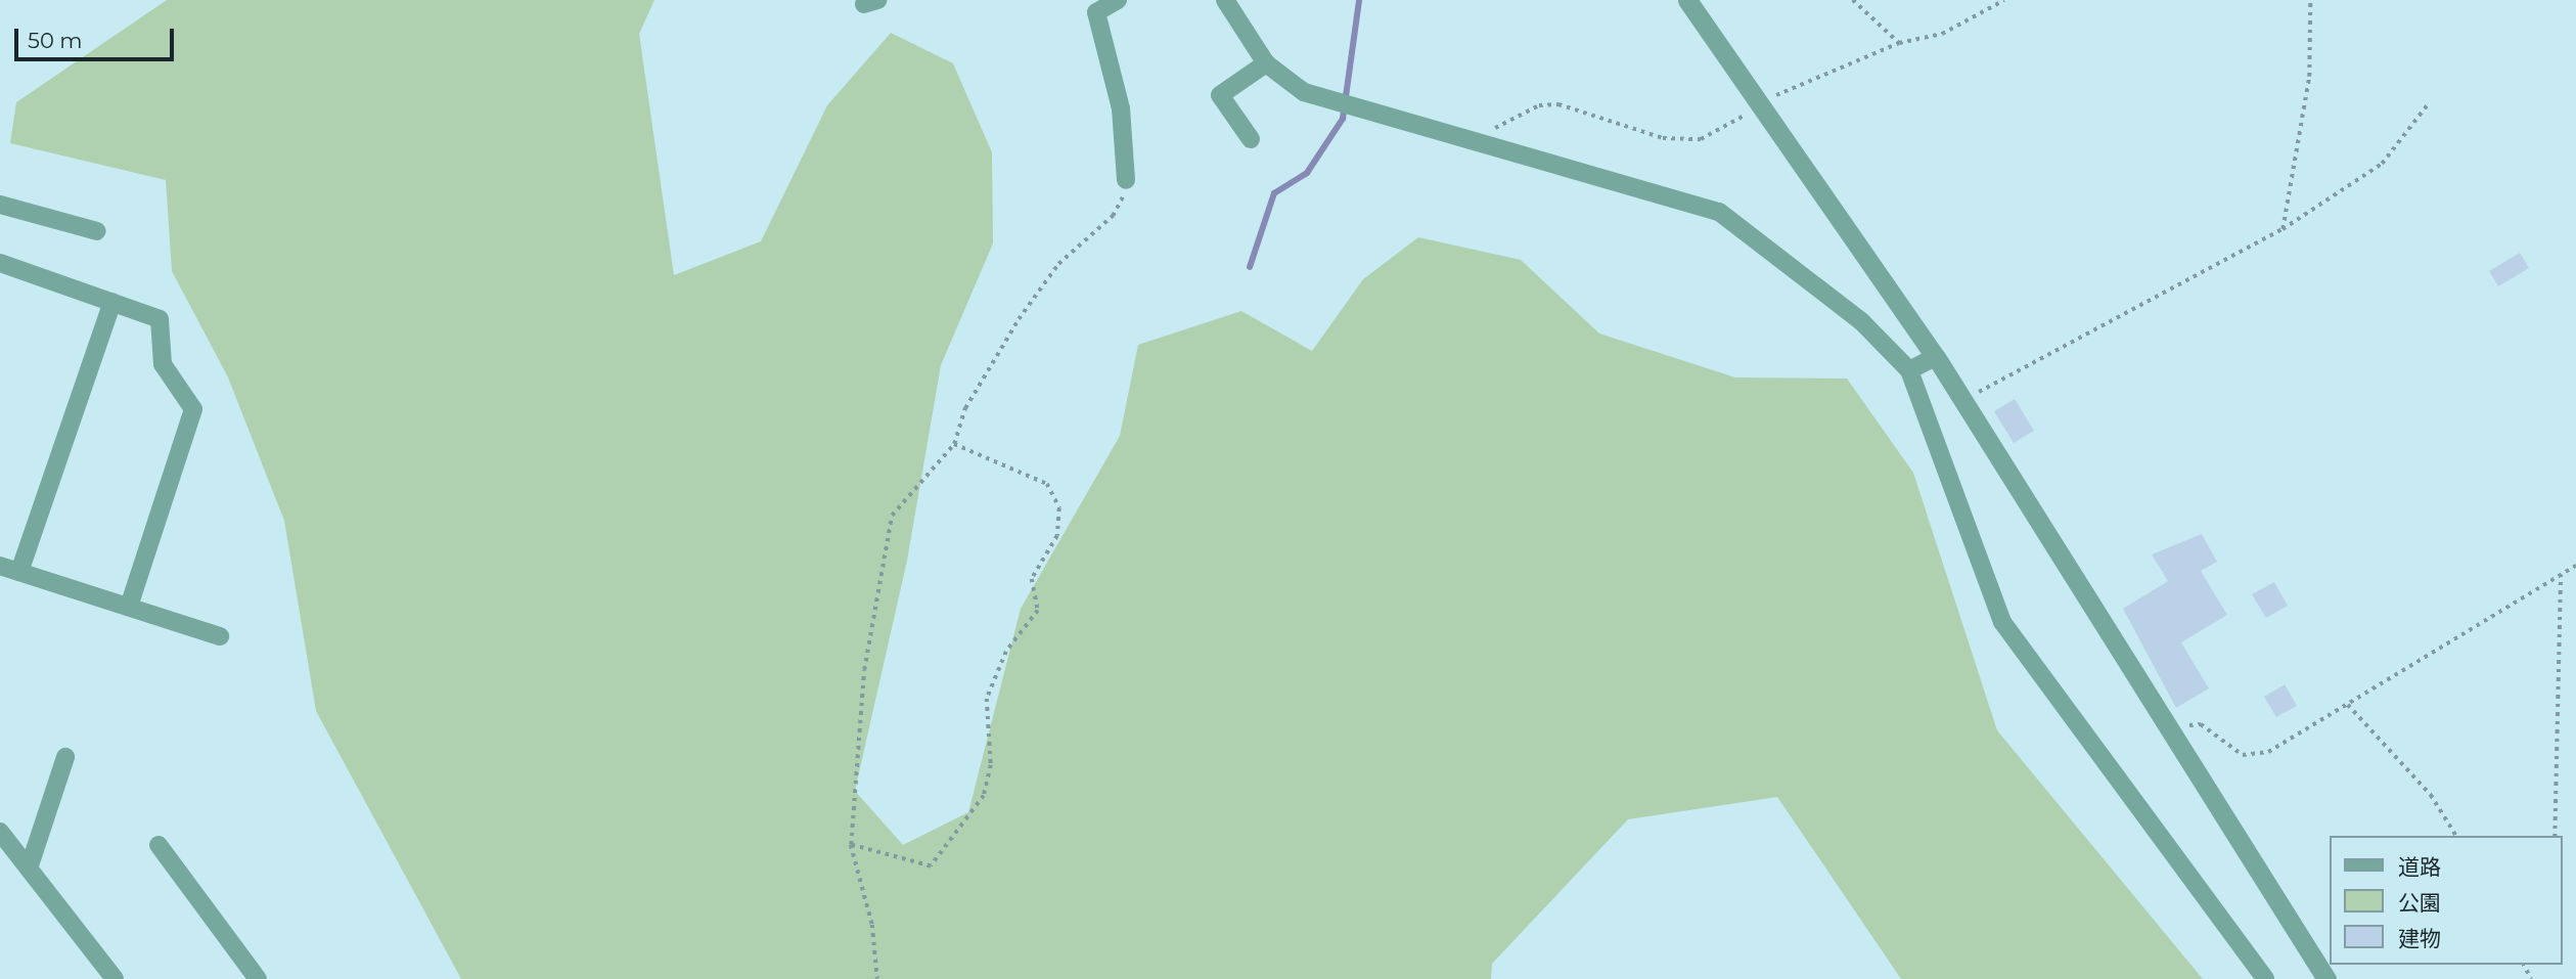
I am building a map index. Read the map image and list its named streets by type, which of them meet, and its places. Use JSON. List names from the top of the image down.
{
  "legend": ["道路", "公園", "建物"],
  "scale_bar": "50 m"
}
